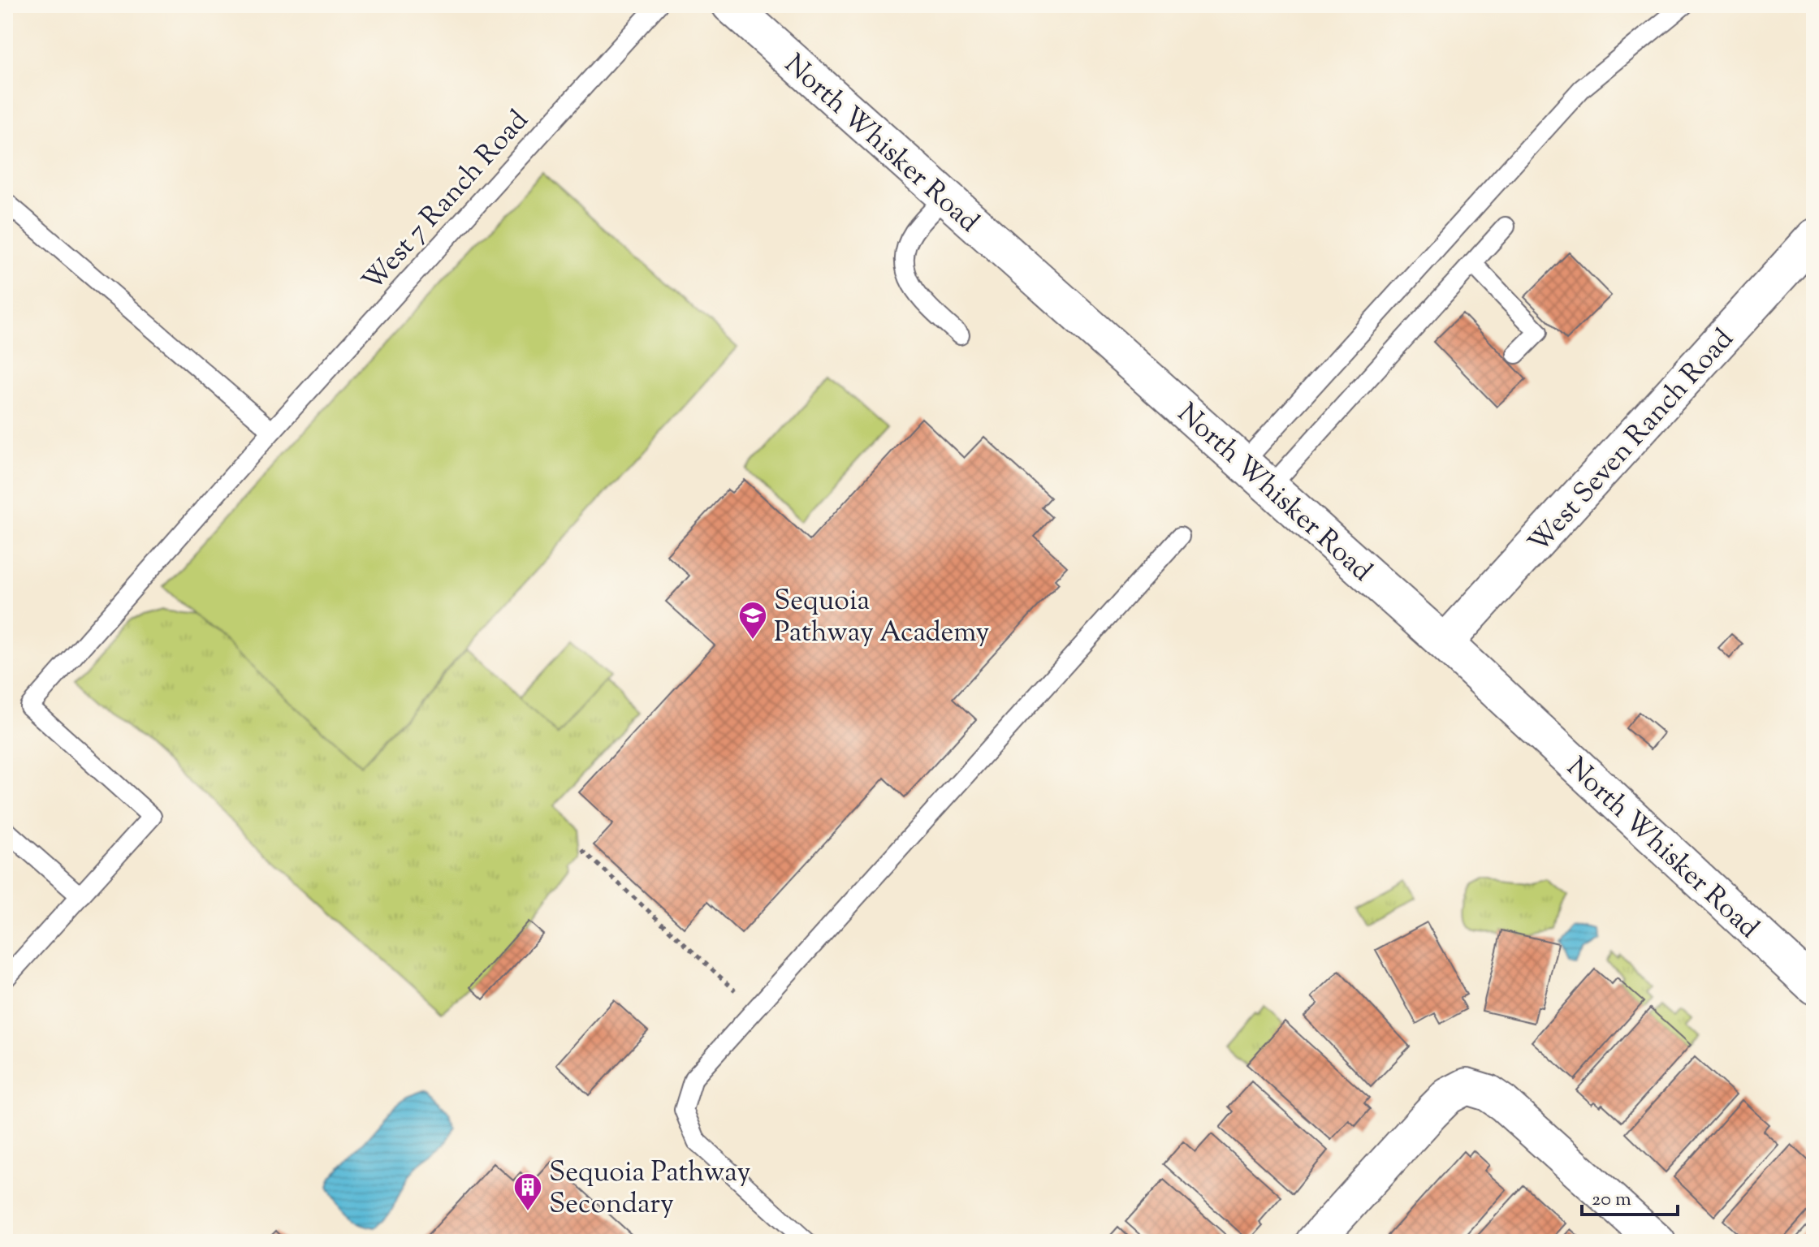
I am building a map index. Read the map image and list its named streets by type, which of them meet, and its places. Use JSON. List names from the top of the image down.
{
  "streets": {
    "street": ["North Whisker Road", "West Seven Ranch Road"],
    "lane": ["West 7 Ranch Road"]
  },
  "crossings": [
    ["North Whisker Road", "West Seven Ranch Road"]
  ],
  "places": {
    "school or university": ["Sequoia Pathway Academy"],
    "building": ["Sequoia Pathway Secondary"]
  },
  "scale_bar": "20 m"
}
